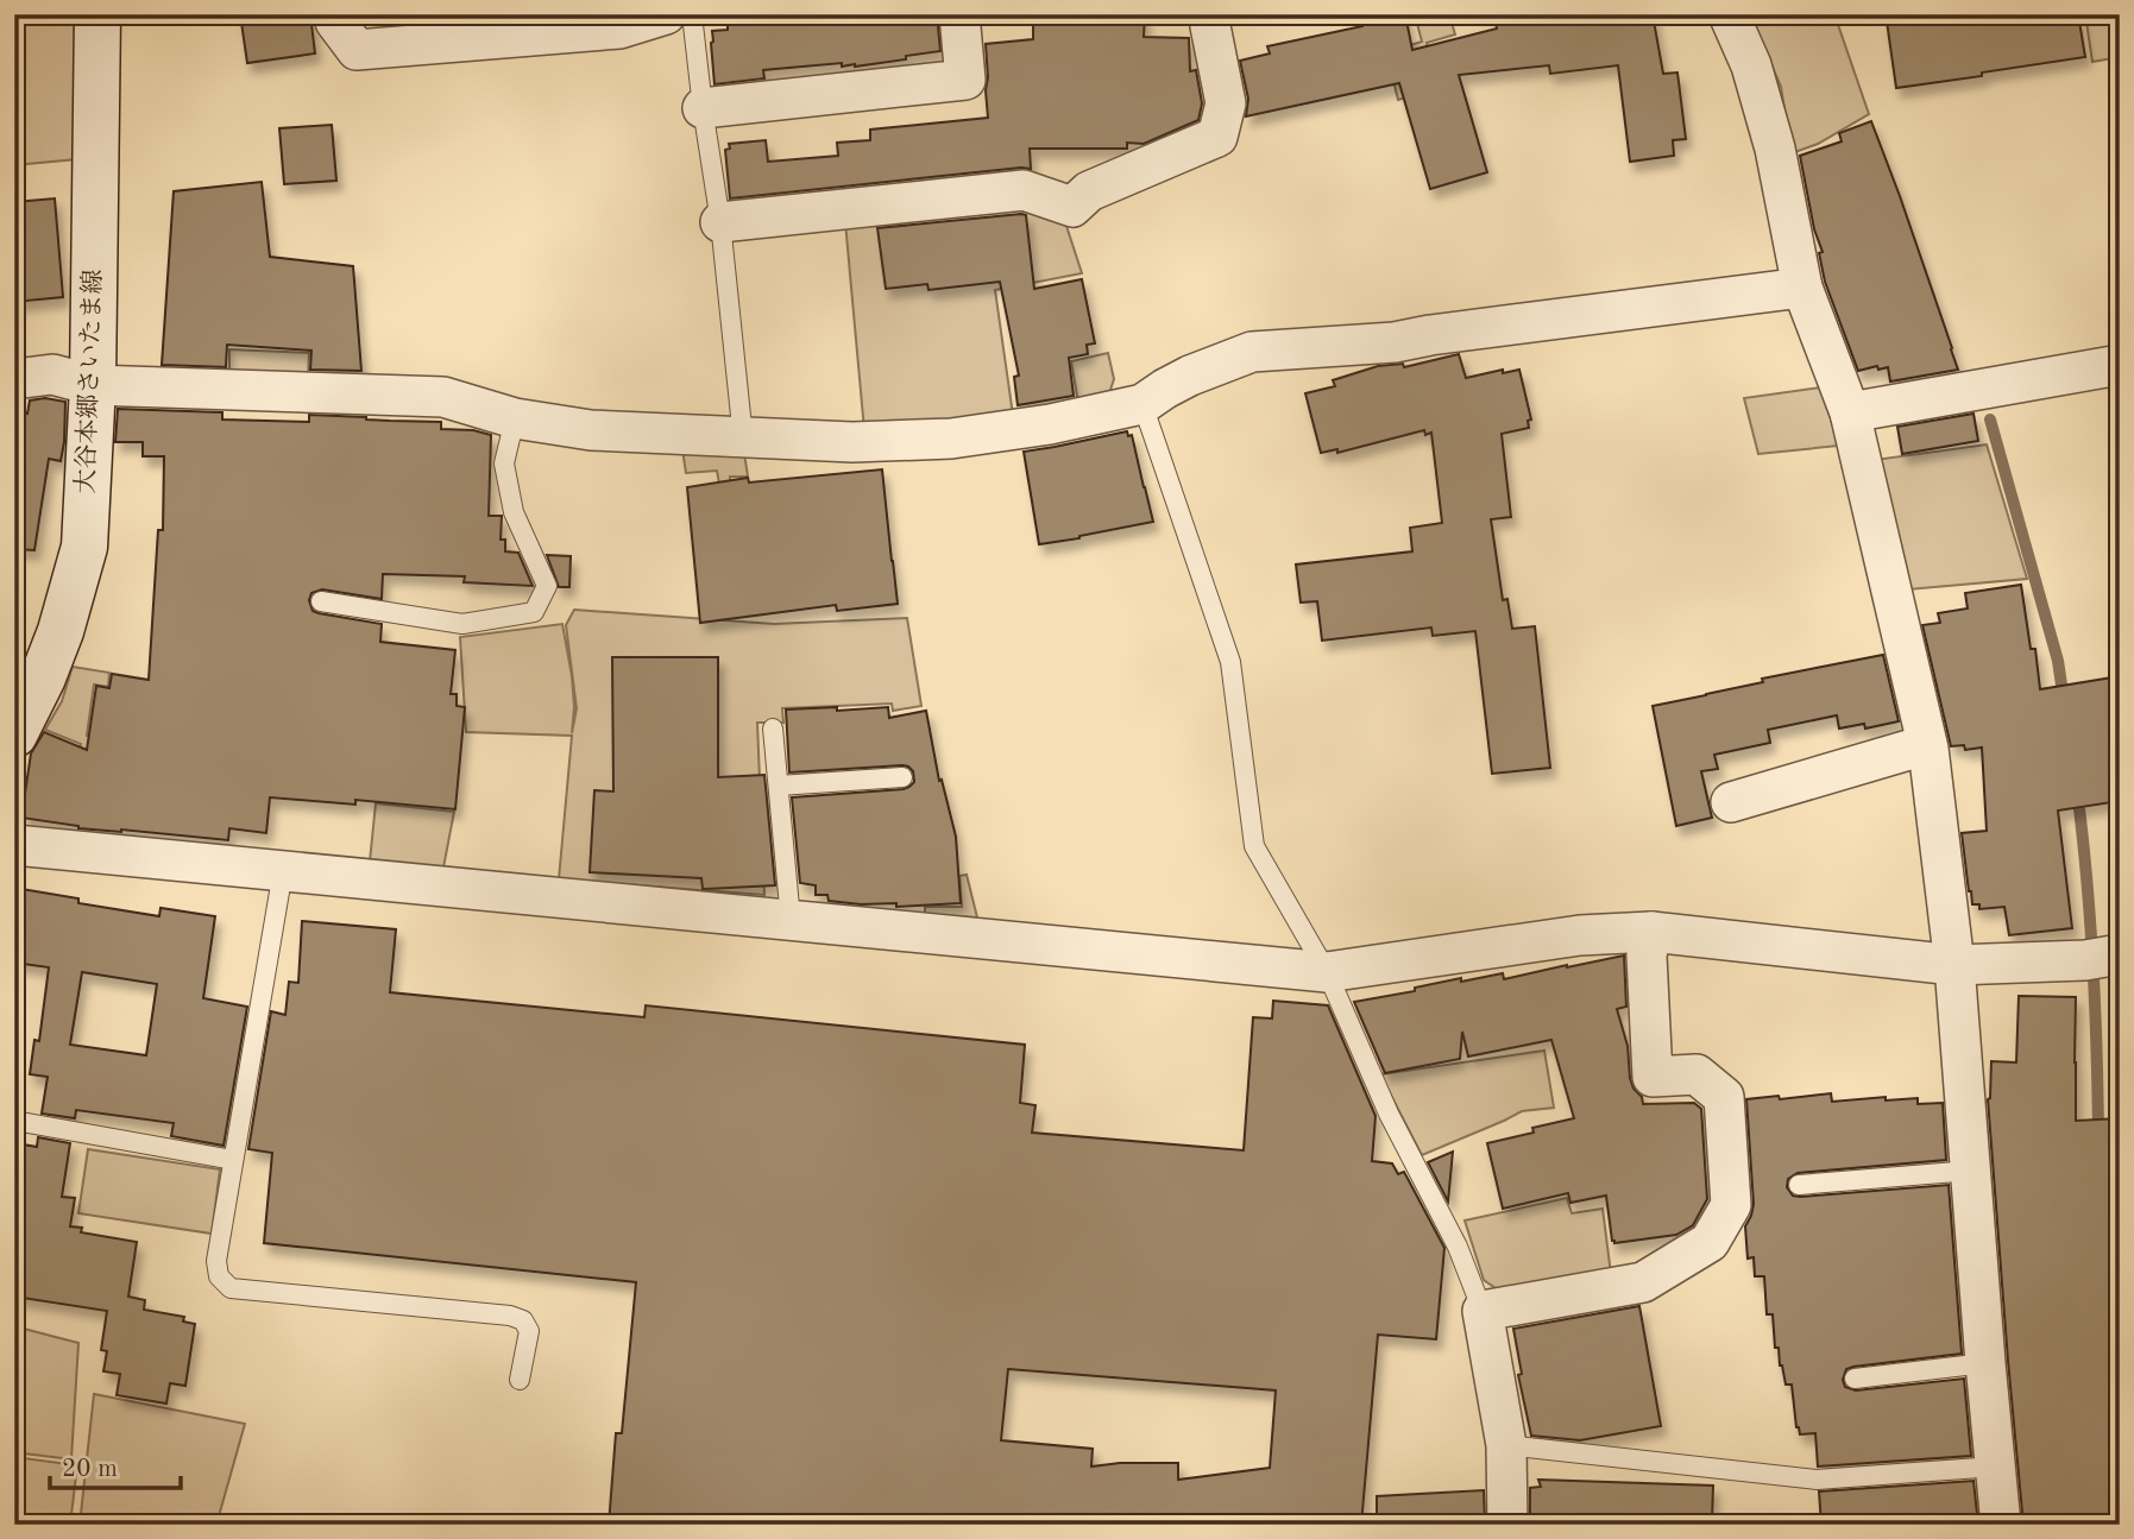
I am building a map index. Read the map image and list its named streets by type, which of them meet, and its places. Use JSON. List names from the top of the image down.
{
  "streets": {
    "main road": ["大谷本郷さいたま線"]
  },
  "scale_bar": "20 m"
}
